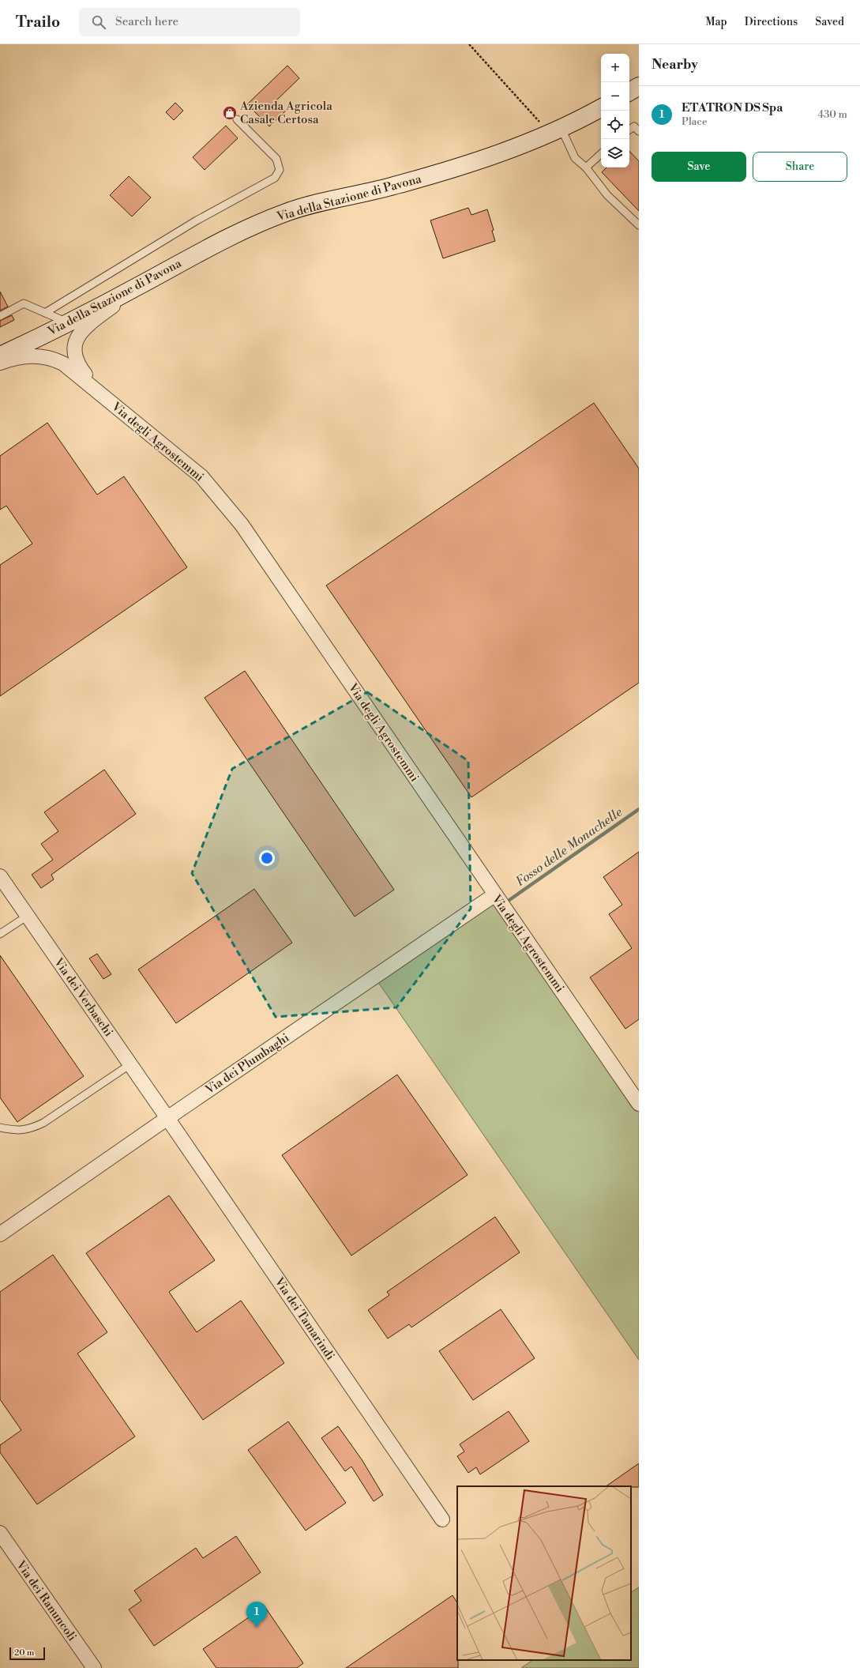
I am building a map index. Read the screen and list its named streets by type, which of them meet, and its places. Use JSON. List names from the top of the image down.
{
  "streets": {
    "main road": ["Via della Stazione di Pavona"],
    "street": [
      "Via degli Agrostemmi",
      "Via dei Verbaschi",
      "Via dei Plumbaghi",
      "Via dei Tamarindi",
      "Via dei Ranuncoli"
    ]
  },
  "crossings": [
    ["Via della Stazione di Pavona", "Via degli Agrostemmi"],
    ["Via degli Agrostemmi", "Via dei Plumbaghi"],
    ["Via dei Verbaschi", "Via dei Plumbaghi"],
    ["Via dei Verbaschi", "Via dei Tamarindi"],
    ["Via dei Plumbaghi", "Via dei Tamarindi"]
  ],
  "water": ["Fosso delle Monachelle"],
  "places": {
    "shop": ["Azienda Agricola Casale Certosa"]
  },
  "scale_bar": "20 m",
  "page": {
    "header": "Trailo",
    "search": "Search here",
    "nav": ["Map", "Directions", "Saved"],
    "heading": "Nearby",
    "map_buttons": ["+", "−"],
    "list": [
      {
        "mark": "1",
        "name": "ETATRON DS Spa",
        "note": "Place",
        "value": "430 m"
      }
    ],
    "buttons": ["Save", "Share"],
    "pins": "1",
    "scale": "20 m"
  }
}
